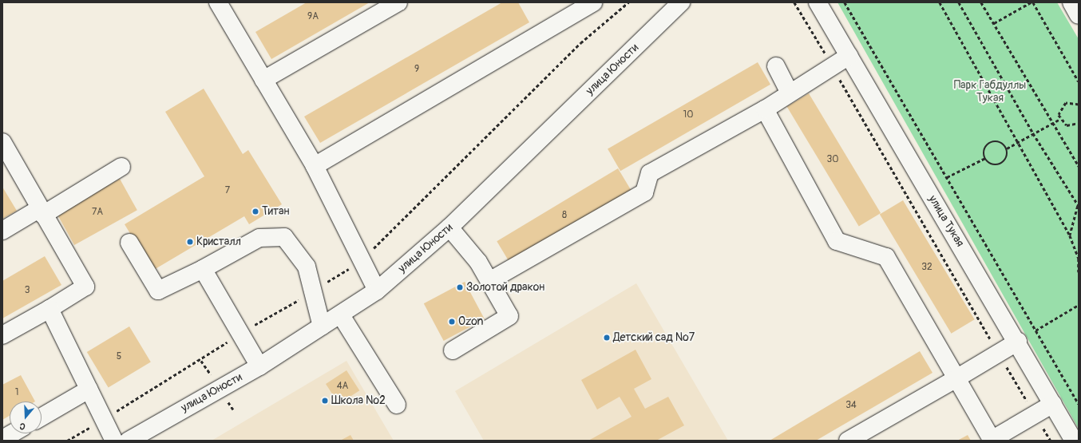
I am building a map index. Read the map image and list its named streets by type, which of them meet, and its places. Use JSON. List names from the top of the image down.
{
  "streets": {
    "street": ["улица Юности", "улица Тукая"]
  },
  "parks": ["Парк Габдуллы Тукая"],
  "places": [
    "Титан",
    "Кристалл",
    "Золотой дракон",
    "Ozon",
    "Детский сад №7",
    "Школа №2"
  ],
  "house_numbers": [
    "9А",
    "9",
    "10",
    "30",
    "7",
    "7А",
    "8",
    "32",
    "3",
    "5",
    "4А",
    "1",
    "34"
  ],
  "north": "bottom"
}
